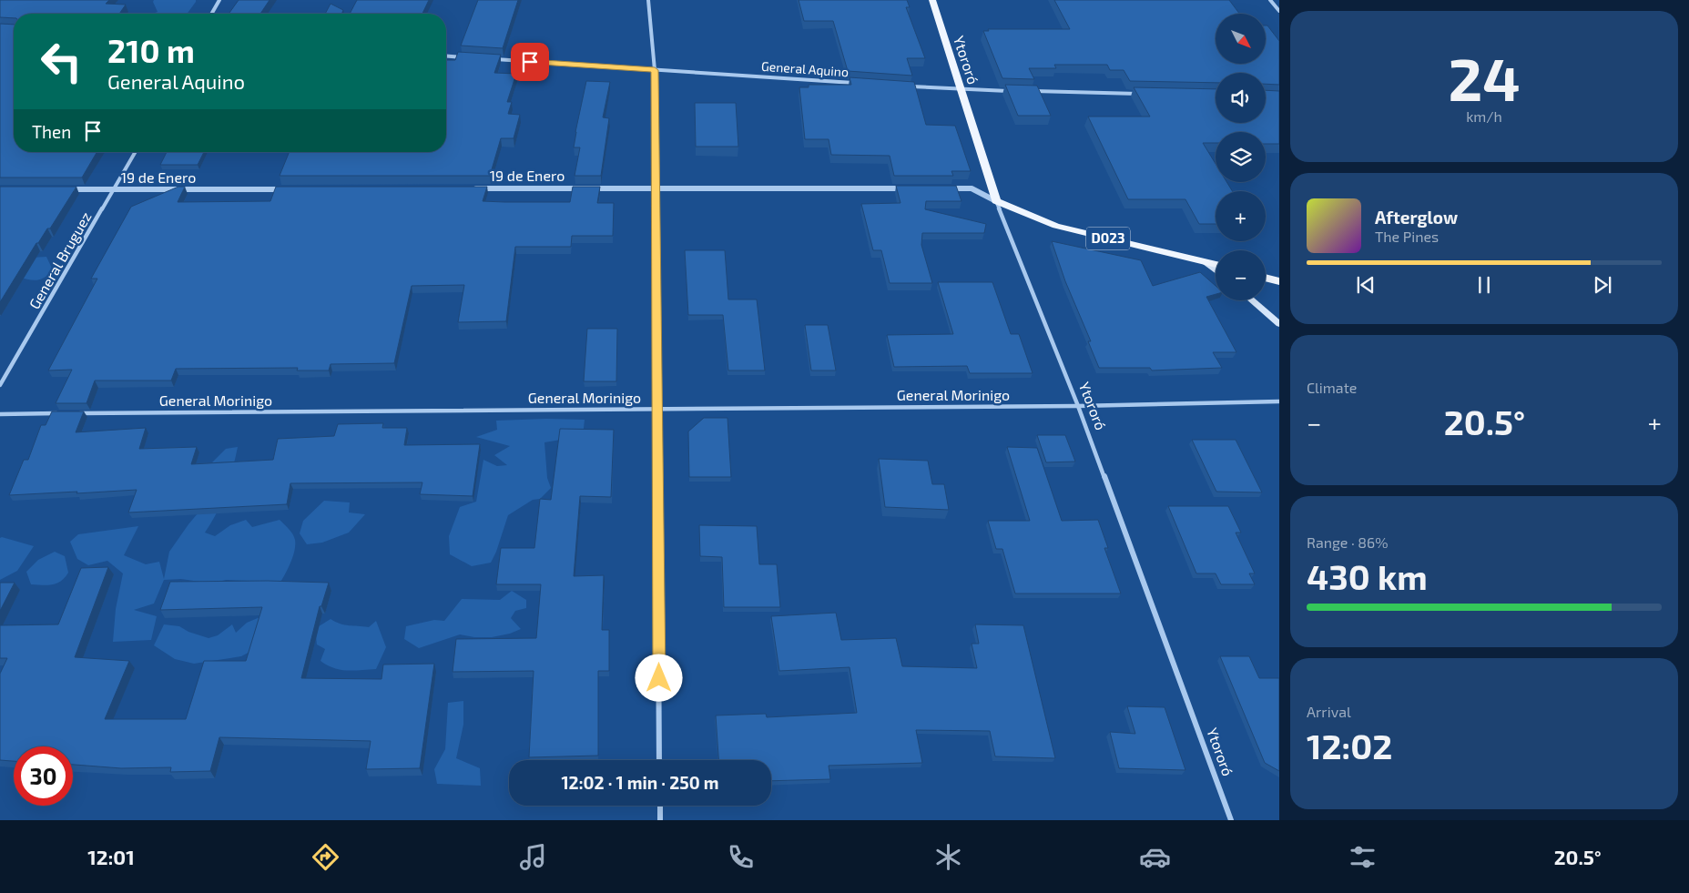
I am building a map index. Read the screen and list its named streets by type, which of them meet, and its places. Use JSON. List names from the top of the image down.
{
  "streets": {
    "main road": ["Ytororó", "D023"],
    "street": [
      "General Aquino",
      "19 de Enero",
      "General Bruguez",
      "General Morinigo"
    ]
  },
  "crossings": [
    ["Ytororó", "D023"],
    ["Ytororó", "General Morinigo"],
    ["19 de Enero", "General Bruguez"]
  ],
  "north": "bottom right",
  "page": {
    "tile": [
      ["24", "km/h"],
      "Climate",
      ["Range · 86%", "430 km"],
      ["Arrival", "12:02"]
    ],
    "map_buttons": ["+", "−"],
    "turn": ["210 m", "General Aquino"],
    "then": "Then",
    "song": ["Afterglow", "The Pines"],
    "heat": ["−", "20.5°", "+"],
    "limit": "30",
    "trip": "12:02 · 1 min · 250 m",
    "tabs": ["12:01", "20.5°"]
  }
}
